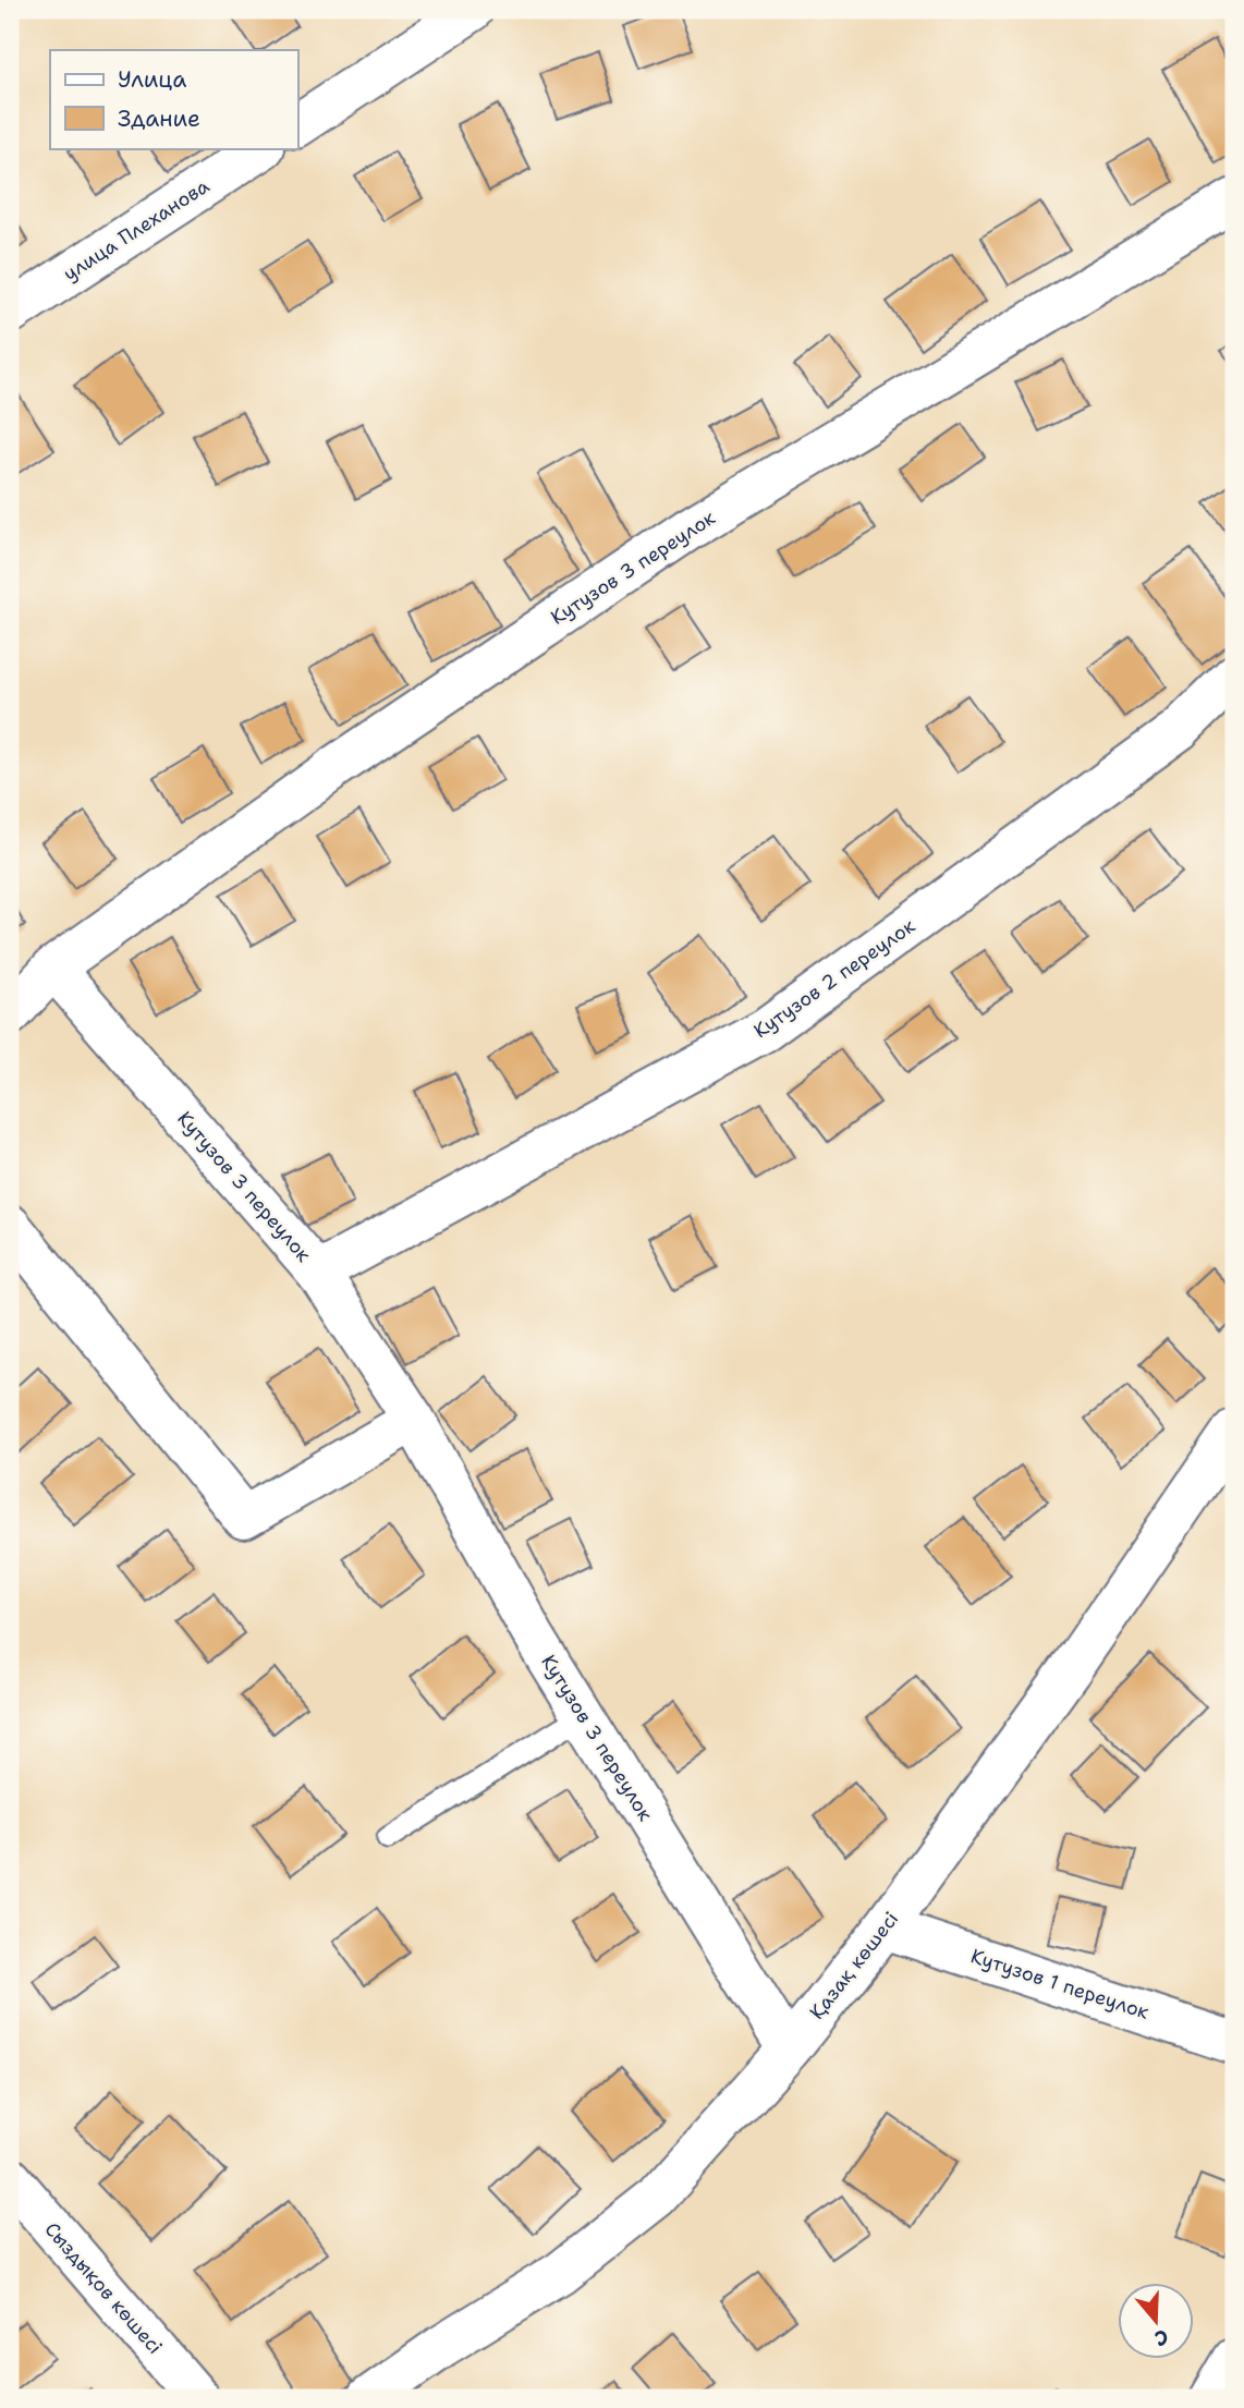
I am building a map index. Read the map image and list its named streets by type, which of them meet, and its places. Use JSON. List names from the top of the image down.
{
  "streets": {
    "street": [
      "улица Плеханова",
      "Кутузов 3 переулок",
      "Кутузов 2 переулок",
      "Қазақ көшесі",
      "Кутузов 1 переулок",
      "Сыздықов көшесі"
    ]
  },
  "crossings": [
    ["Кутузов 3 переулок", "Кутузов 2 переулок"],
    ["Кутузов 3 переулок", "Қазақ көшесі"],
    ["Қазақ көшесі", "Кутузов 1 переулок"]
  ],
  "legend": ["Улица", "Здание"],
  "north": "bottom"
}
